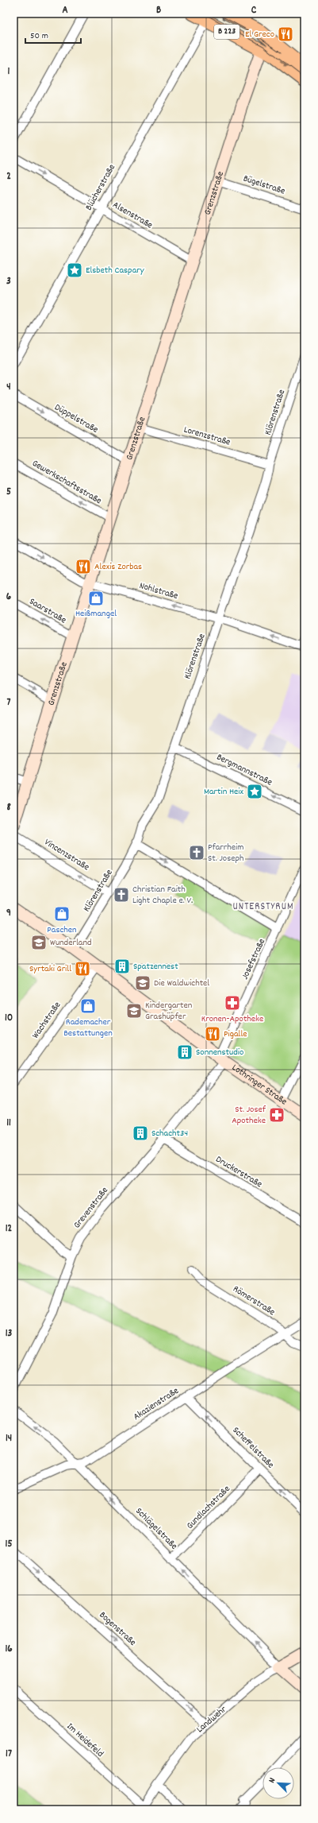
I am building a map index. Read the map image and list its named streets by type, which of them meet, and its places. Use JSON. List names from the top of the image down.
{
  "streets": {
    "main road": ["B 223"],
    "street": [
      "Bügelstraße",
      "Blücherstraße",
      "Grenzstraße",
      "Alsenstraße",
      "Klörenstraße",
      "Düppelstraße",
      "Lorenzstraße",
      "Gewerkschaftsstraße",
      "Nohlstraße",
      "Saarstraße",
      "Bergmannstraße",
      "Vincenzstraße",
      "Josefstraße",
      "Wachstraße",
      "Lothringer Straße",
      "Druckerstraße",
      "Grevenstraße",
      "Römerstraße",
      "Akazienstraße",
      "Scheffelstraße",
      "Gundlachstraße",
      "Schlägelstraße",
      "Bogenstraße",
      "Landwehr",
      "Im Heidefeld"
    ]
  },
  "crossings": [
    ["B 223", "Blücherstraße"],
    ["B 223", "Grenzstraße"],
    ["Bügelstraße", "Grenzstraße"],
    ["Blücherstraße", "Alsenstraße"],
    ["Grenzstraße", "Alsenstraße"],
    ["Grenzstraße", "Düppelstraße"],
    ["Grenzstraße", "Lorenzstraße"],
    ["Grenzstraße", "Gewerkschaftsstraße"],
    ["Grenzstraße", "Nohlstraße"],
    ["Grenzstraße", "Saarstraße"],
    ["Klörenstraße", "Lorenzstraße"],
    ["Klörenstraße", "Nohlstraße"],
    ["Klörenstraße", "Bergmannstraße"],
    ["Klörenstraße", "Vincenzstraße"],
    ["Klörenstraße", "Lothringer Straße"],
    ["Josefstraße", "Lothringer Straße"],
    ["Josefstraße", "Grevenstraße"],
    ["Wachstraße", "Lothringer Straße"],
    ["Lothringer Straße", "Grevenstraße"],
    ["Druckerstraße", "Grevenstraße"],
    ["Römerstraße", "Akazienstraße"],
    ["Akazienstraße", "Scheffelstraße"],
    ["Akazienstraße", "Schlägelstraße"],
    ["Scheffelstraße", "Gundlachstraße"],
    ["Gundlachstraße", "Schlägelstraße"],
    ["Schlägelstraße", "Landwehr"],
    ["Bogenstraße", "Landwehr"],
    ["Landwehr", "Im Heidefeld"]
  ],
  "one_way": [
    "Alsenstraße",
    "Düppelstraße",
    "Gewerkschaftsstraße",
    "Bergmannstraße",
    "Vincenzstraße",
    "Scheffelstraße",
    "Schlägelstraße",
    "Bogenstraße"
  ],
  "districts": ["UNTERSTYRUM"],
  "places": {
    "restaurant": [
      "El Greco",
      "Alexis Zorbas",
      "Syrtaki Grill",
      "Pigalle"
    ],
    "place": ["Elsbeth Caspary", "Martin Heix"],
    "shop": ["Heißmangel", "Paschen", "Rademacher Bestattungen"],
    "church": ["Pfarrheim St. Joseph", "Christian Faith Light Chaple e. V."],
    "school or university": ["Wunderland", "Die Waldwichtel", "Kindergarten Grashüpfer"],
    "building": ["Spatzennest", "Sonnenstudio", "Schacht34"],
    "pharmacy": ["Kronen-Apotheke", "St. Josef Apotheke"]
  },
  "scale_bar": "50 m",
  "north": "top left",
  "grid": {
    "columns": ["A", "B", "C"],
    "rows": [
      "1",
      "2",
      "3",
      "4",
      "5",
      "6",
      "7",
      "8",
      "9",
      "10",
      "11",
      "12",
      "13",
      "14",
      "15",
      "16",
      "17"
    ]
  }
}
